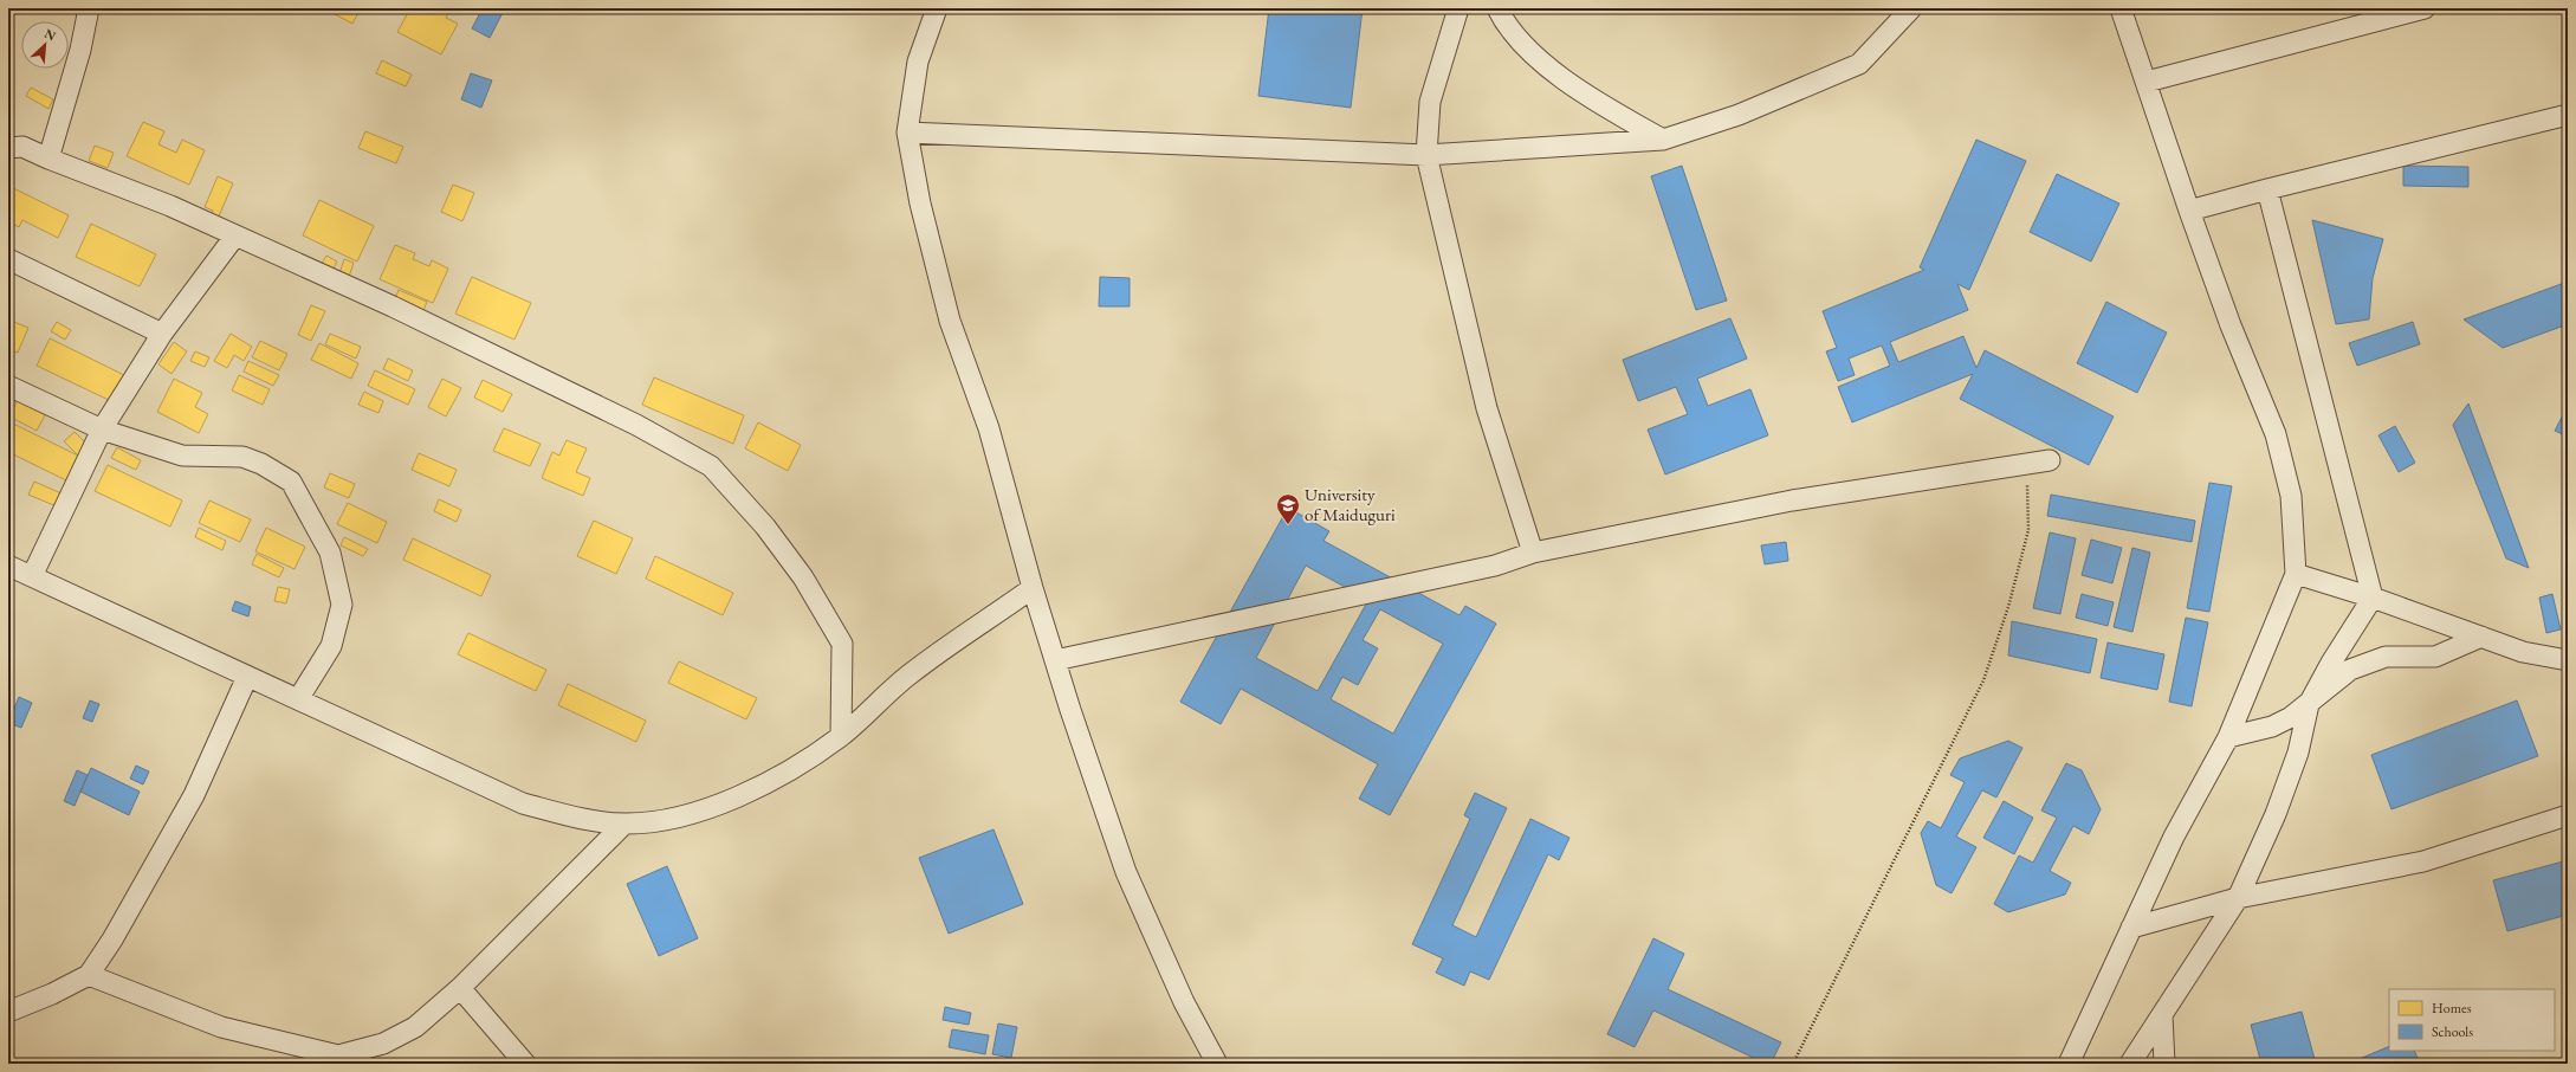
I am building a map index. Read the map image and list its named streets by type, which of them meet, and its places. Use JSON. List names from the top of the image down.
{
  "places": {
    "school or university": ["University of Maiduguri"]
  },
  "legend": ["Homes", "Schools"],
  "north": "top right"
}
